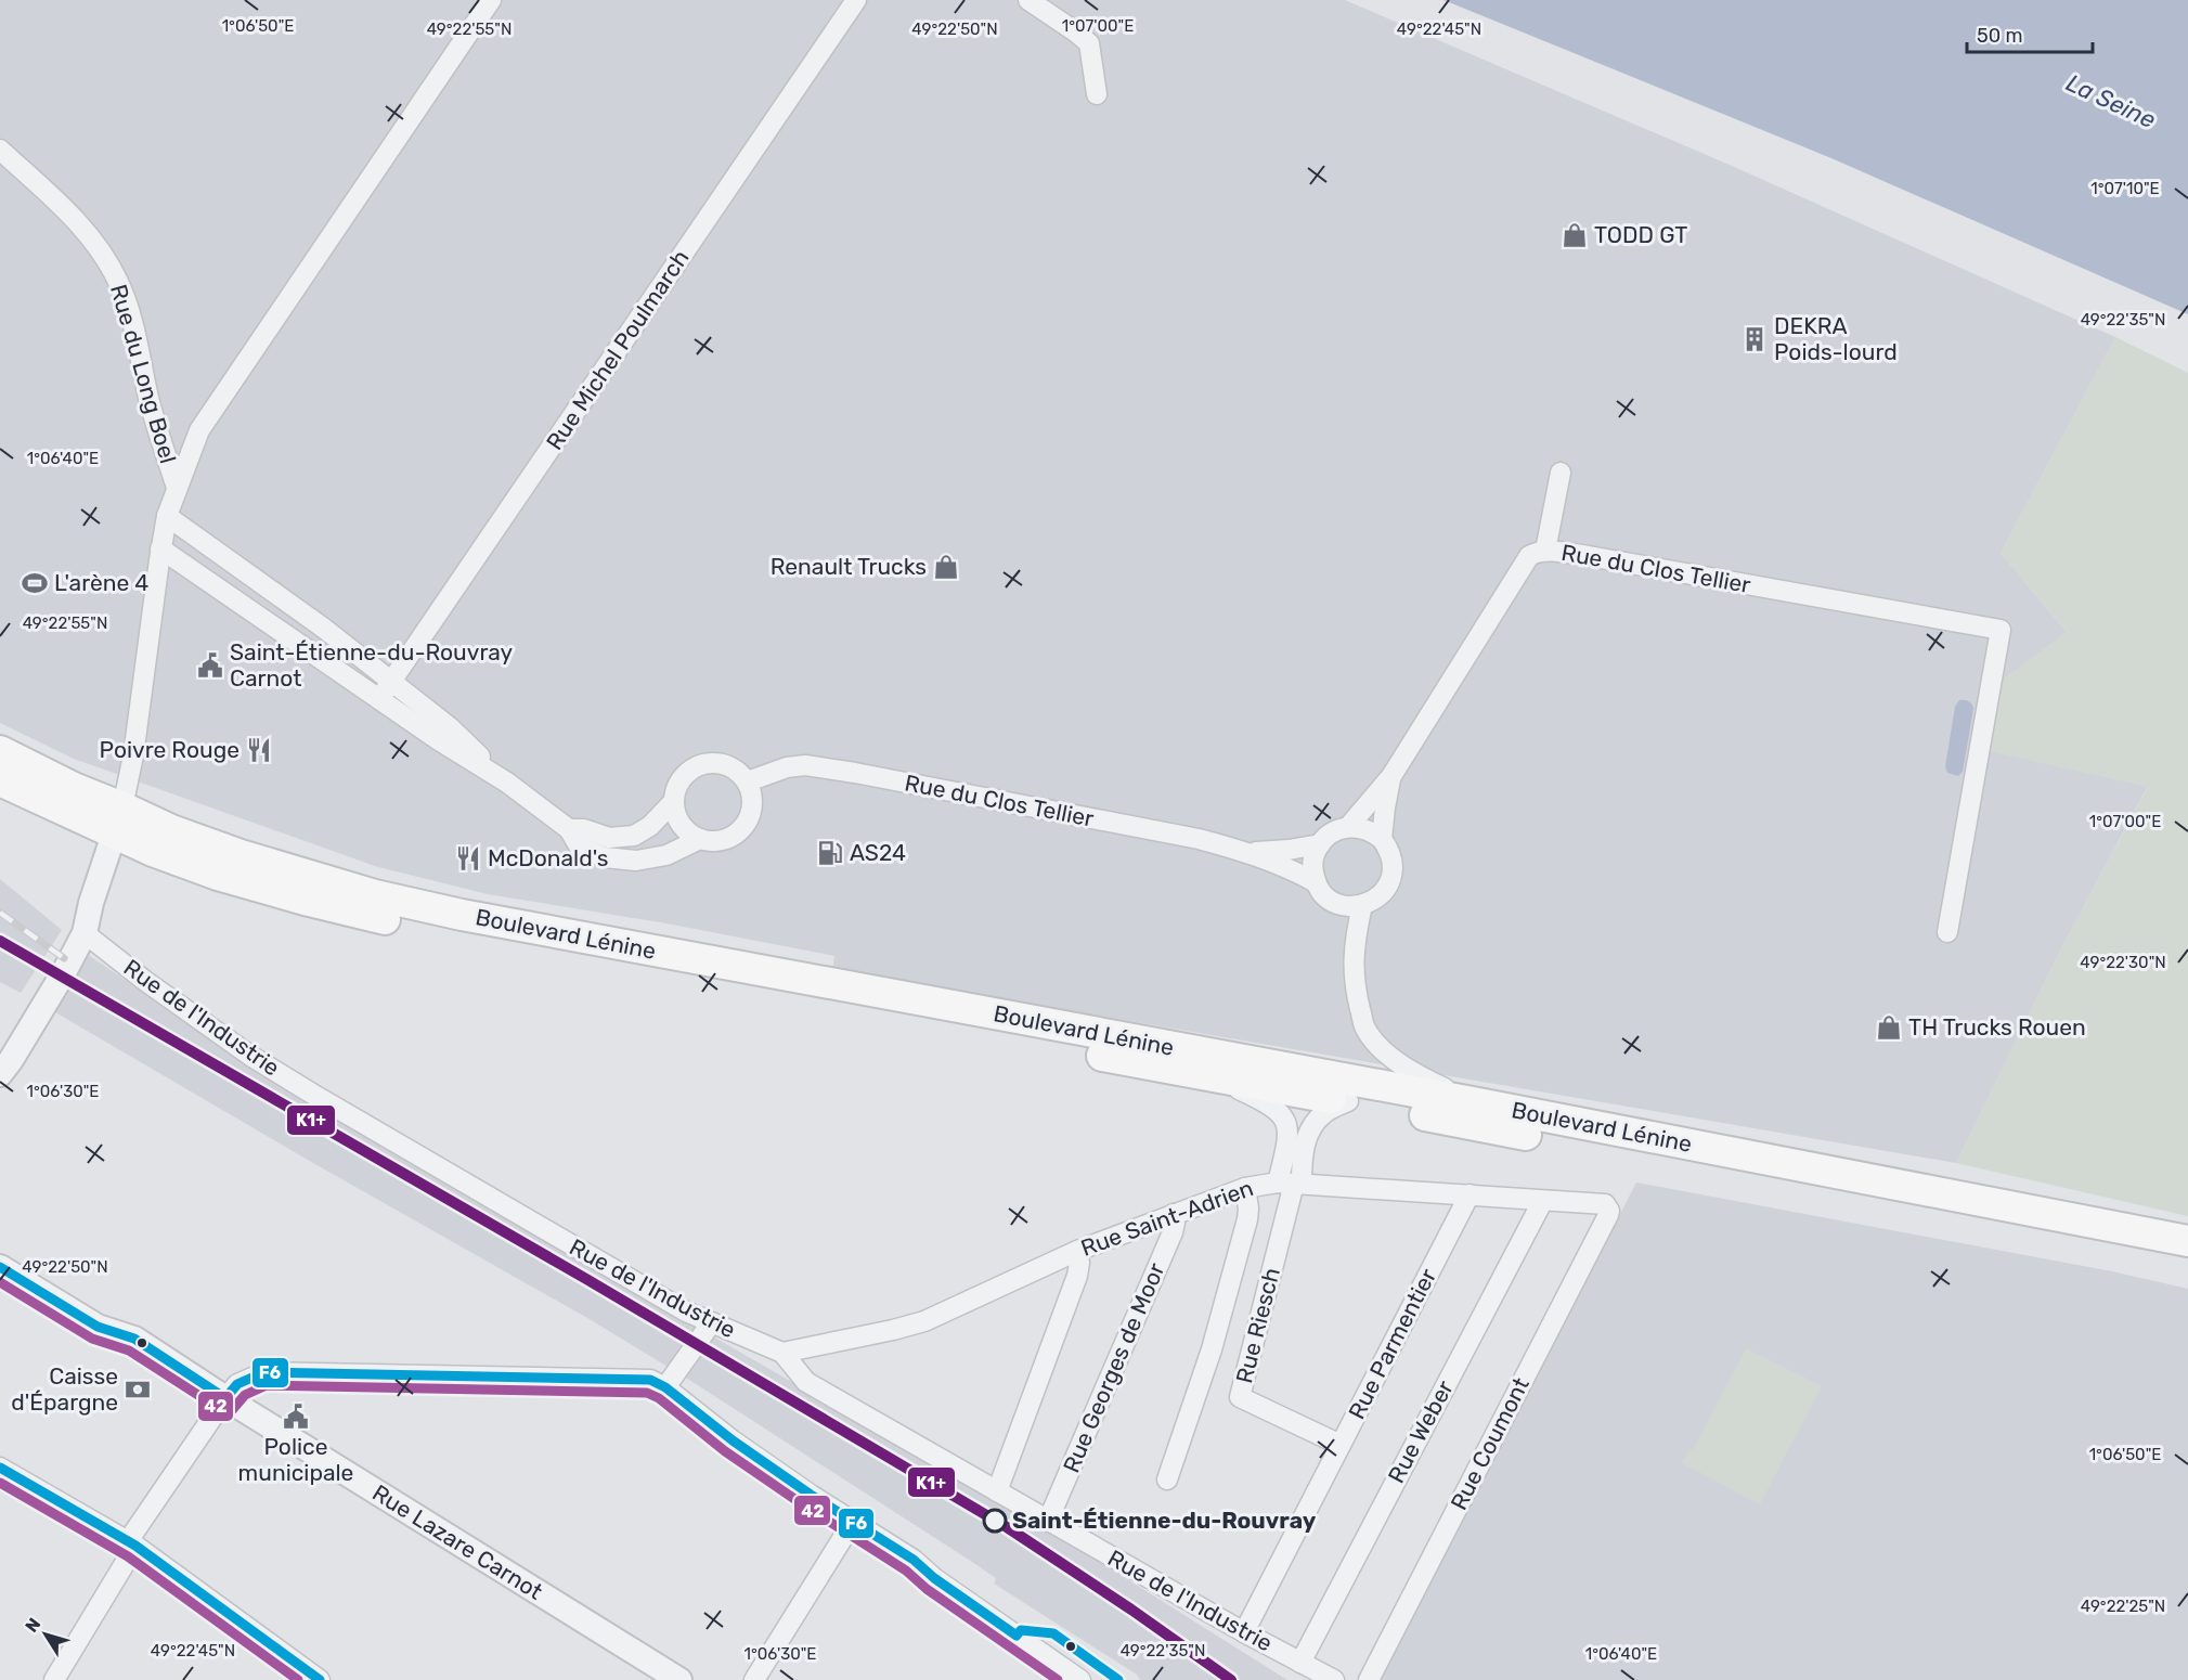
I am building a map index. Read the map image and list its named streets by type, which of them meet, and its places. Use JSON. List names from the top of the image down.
{
  "streets": {
    "main road": ["Boulevard Lénine"],
    "street": [
      "Rue Michel Poulmarch",
      "Rue du Long Boel",
      "Rue du Clos Tellier",
      "Rue de l'Industrie",
      "Rue Saint-Adrien",
      "Rue Riesch",
      "Rue Parmentier",
      "Rue Georges de Moor",
      "Rue Weber",
      "Rue Coumont",
      "Rue Lazare Carnot"
    ]
  },
  "crossings": [
    ["Rue de l'Industrie", "Rue Saint-Adrien"],
    ["Rue de l'Industrie", "Rue Parmentier"],
    ["Rue de l'Industrie", "Rue Georges de Moor"],
    ["Rue de l'Industrie", "Rue Weber"],
    ["Rue Saint-Adrien", "Rue Riesch"],
    ["Rue Saint-Adrien", "Rue Parmentier"],
    ["Rue Saint-Adrien", "Rue Georges de Moor"],
    ["Rue Saint-Adrien", "Rue Weber"],
    ["Rue Saint-Adrien", "Rue Coumont"],
    ["Rue Riesch", "Rue Parmentier"]
  ],
  "water": ["La Seine"],
  "places": {
    "shop": ["TODD GT", "Renault Trucks", "TH Trucks Rouen"],
    "building": ["DEKRA Poids-lourd"],
    "sports": ["L'arène 4"],
    "public building": ["Saint-Étienne-du-Rouvray Carnot", "Police municipale"],
    "restaurant": ["Poivre Rouge", "McDonald's"],
    "fuel station": ["AS24"],
    "bank": ["Caisse d'Épargne"],
    "other": ["Saint-Étienne-du-Rouvray"]
  },
  "lines": ["transit line K1+", "transit line F6", "transit line 42"],
  "scale_bar": "50 m",
  "north": "top left",
  "coordinates": [
    "1°06'50\"E",
    "1°07'00\"E",
    "49°22'55\"N",
    "49°22'50\"N",
    "49°22'45\"N",
    "1°07'10\"E",
    "49°22'35\"N",
    "1°06'40\"E",
    "49°22'30\"N",
    "1°06'30\"E",
    "49°22'25\"N"
  ]
}
